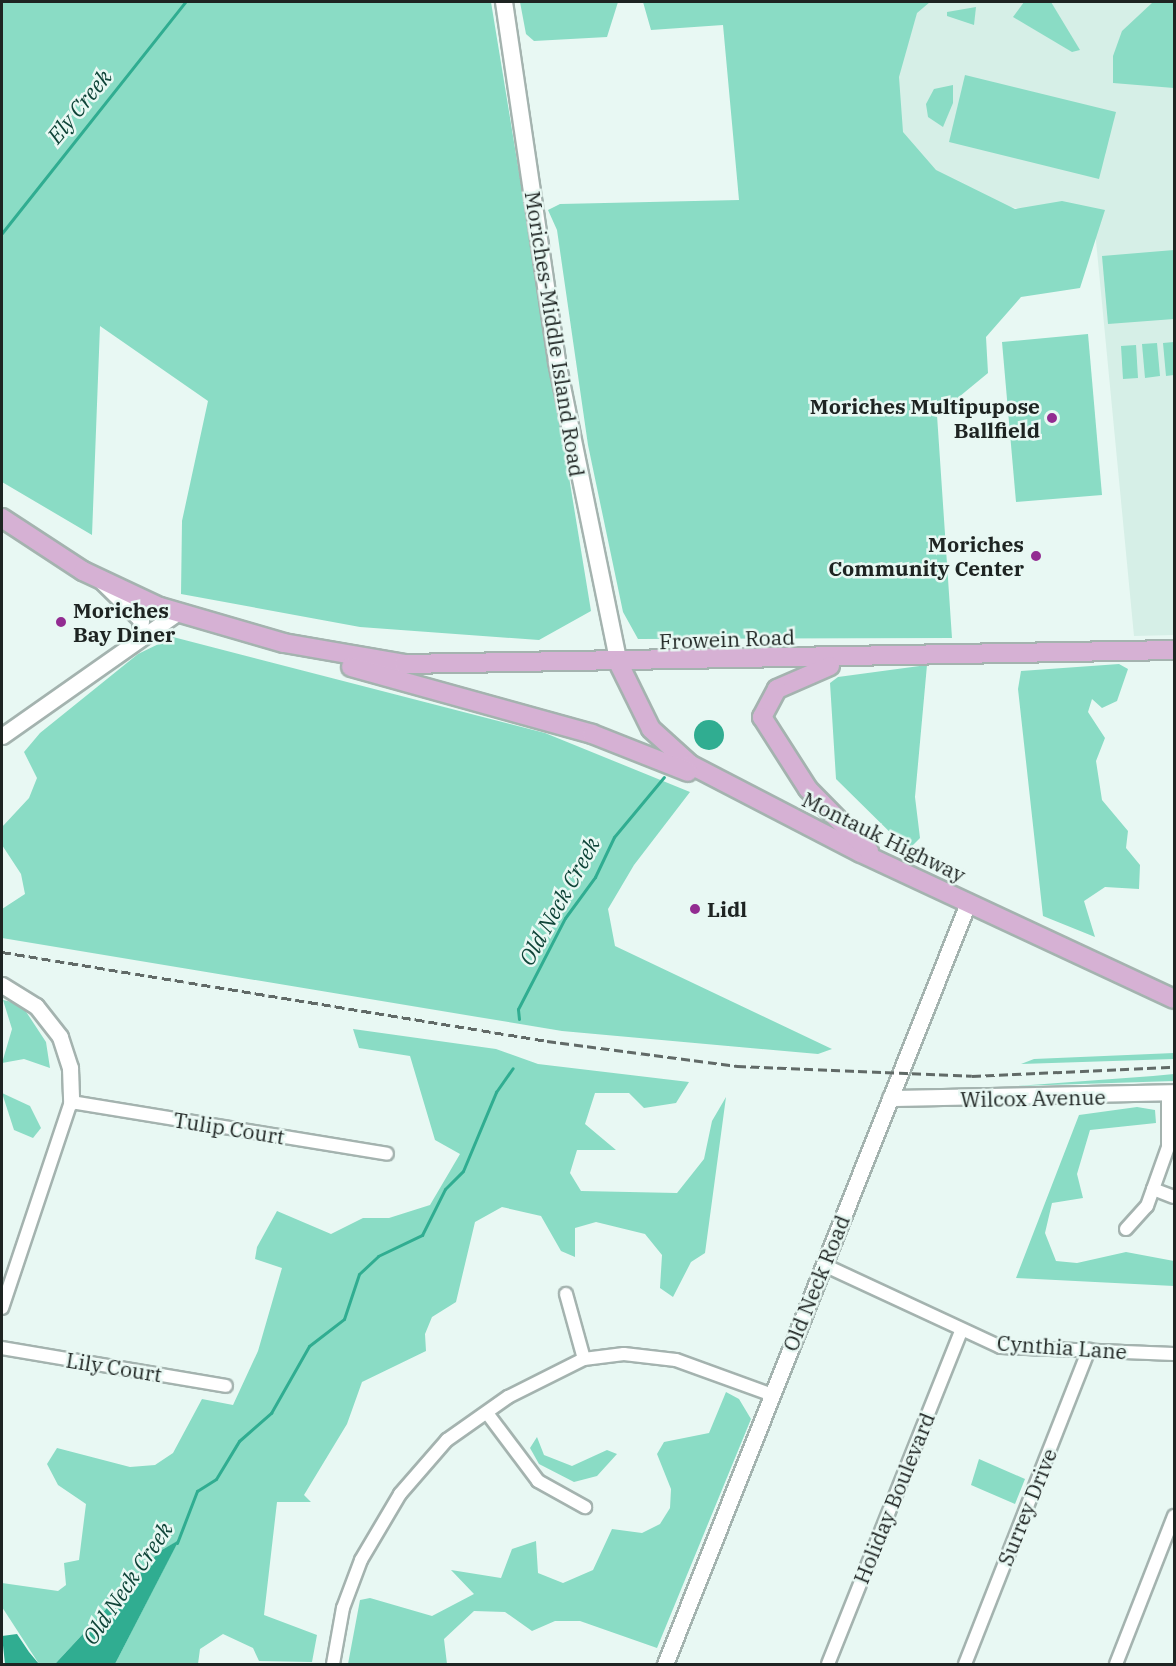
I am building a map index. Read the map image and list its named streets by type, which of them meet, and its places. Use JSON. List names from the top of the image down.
{
  "streets": {
    "main road": ["Moriches-Middle Island Road", "Frowein Road", "Montauk Highway"],
    "street": [
      "Wilcox Avenue",
      "Tulip Court",
      "Old Neck Road",
      "Cynthia Lane",
      "Lily Court",
      "Holiday Boulevard",
      "Surrey Drive"
    ]
  },
  "crossings": [
    ["Moriches-Middle Island Road", "Frowein Road"],
    ["Moriches-Middle Island Road", "Montauk Highway"],
    ["Frowein Road", "Montauk Highway"],
    ["Montauk Highway", "Old Neck Road"],
    ["Wilcox Avenue", "Old Neck Road"],
    ["Old Neck Road", "Cynthia Lane"],
    ["Cynthia Lane", "Holiday Boulevard"],
    ["Cynthia Lane", "Surrey Drive"]
  ],
  "water": ["Ely Creek", "Old Neck Creek"],
  "places": [
    "Moriches Multipupose Ballfield",
    "Moriches Community Center",
    "Moriches Bay Diner",
    "Lidl"
  ]
}
